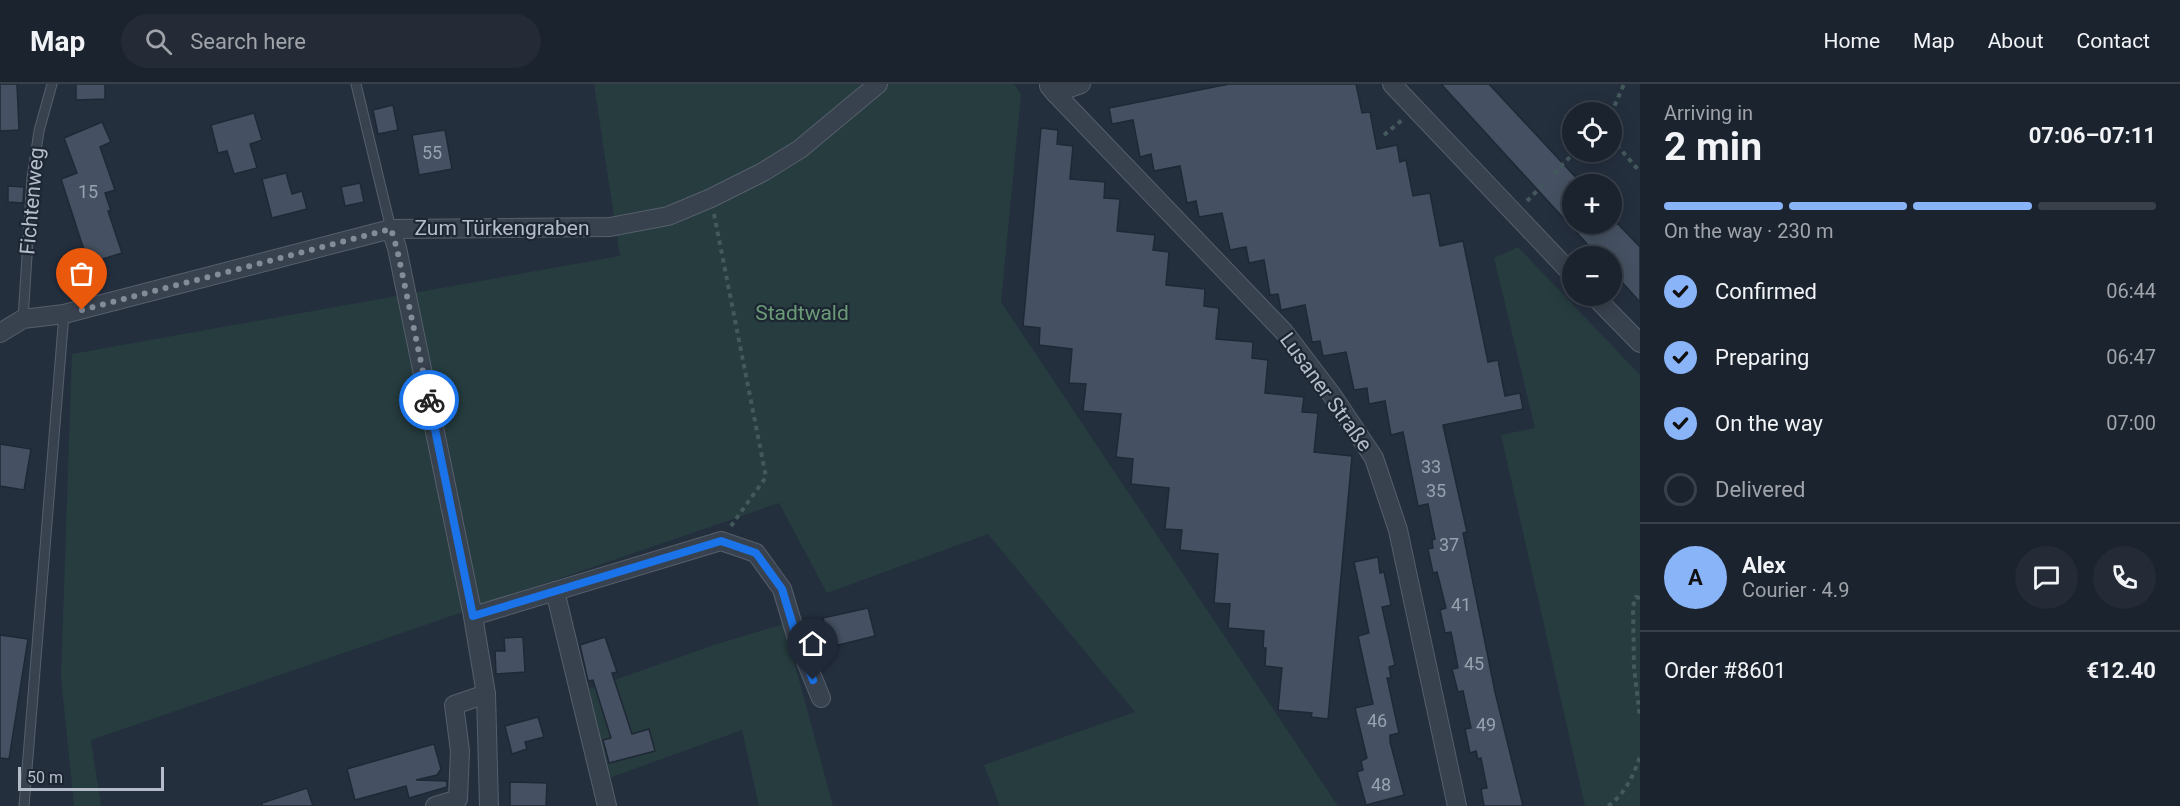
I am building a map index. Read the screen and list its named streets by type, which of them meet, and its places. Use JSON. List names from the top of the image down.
{
  "streets": {
    "street": ["Zum Türkengraben", "Lusaner Straße"],
    "lane": ["Fichtenweg"]
  },
  "crossings": [
    ["Fichtenweg", "Zum Türkengraben"]
  ],
  "parks": ["Stadtwald"],
  "house_numbers": [
    "55",
    "15",
    "33",
    "35",
    "37",
    "41",
    "45",
    "46",
    "49",
    "48"
  ],
  "scale_bar": "50 m",
  "page": {
    "header": "Map",
    "search": "Search here",
    "nav": [
      "Home",
      "Map",
      "About",
      "Contact"
    ],
    "heading": ["2 min", "Arriving in", "07:06–07:11"],
    "panel": [
      "Alex",
      "Courier · 4.9",
      "Order #8601",
      "€12.40"
    ],
    "map_buttons": ["+", "−"],
    "bar": "On the way · 230 m",
    "list": [
      ["Confirmed", "06:44"],
      ["Preparing", "06:47"],
      ["On the way", "07:00"],
      "Delivered"
    ],
    "round": "A",
    "scale": "50 m"
  }
}
